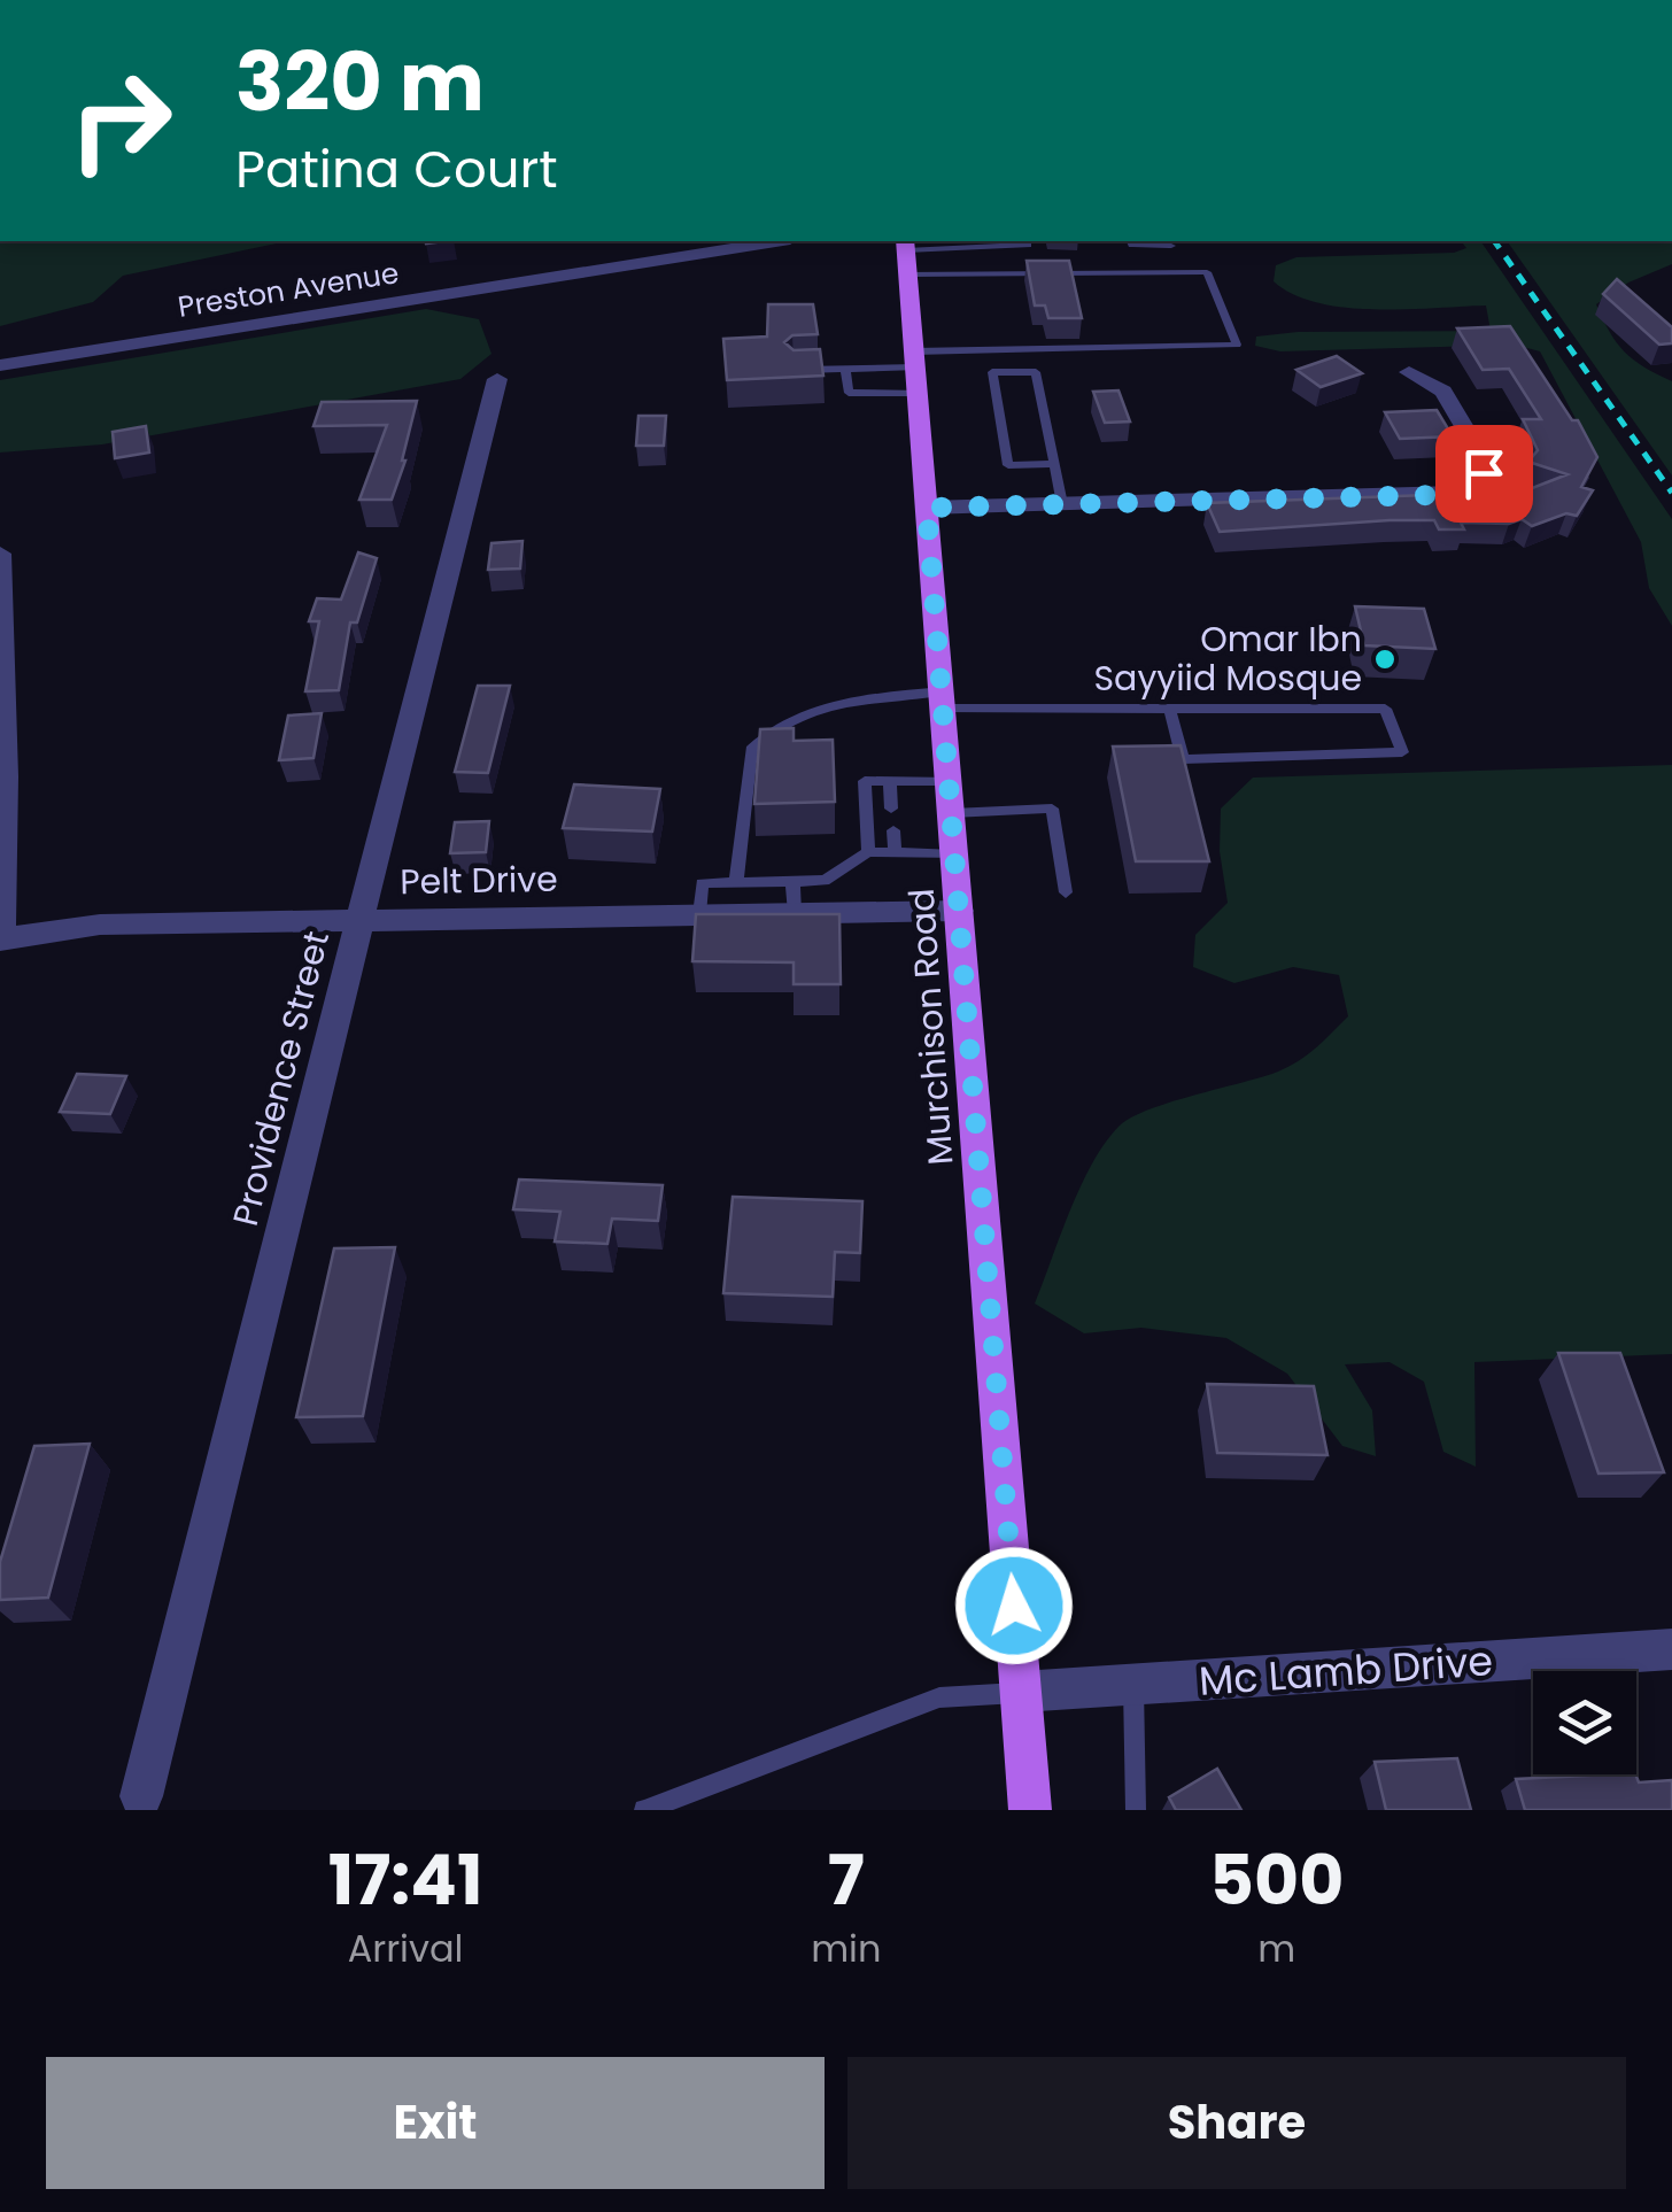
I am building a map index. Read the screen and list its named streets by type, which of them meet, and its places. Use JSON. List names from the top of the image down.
{
  "streets": {
    "main road": ["Murchison Road"],
    "street": [
      "Preston Avenue",
      "Pelt Drive",
      "Providence Street",
      "Mc Lamb Drive"
    ]
  },
  "crossings": [
    ["Pelt Drive", "Murchison Road"],
    ["Pelt Drive", "Providence Street"],
    ["Murchison Road", "Mc Lamb Drive"]
  ],
  "places": ["Omar Ibn Sayyiid Mosque"],
  "page": {
    "turn": ["320 m", "Patina Court"],
    "eta": [
      "17:41",
      "Arrival",
      "7",
      "min",
      "500",
      "m"
    ],
    "buttons": ["Exit", "Share"]
  }
}
